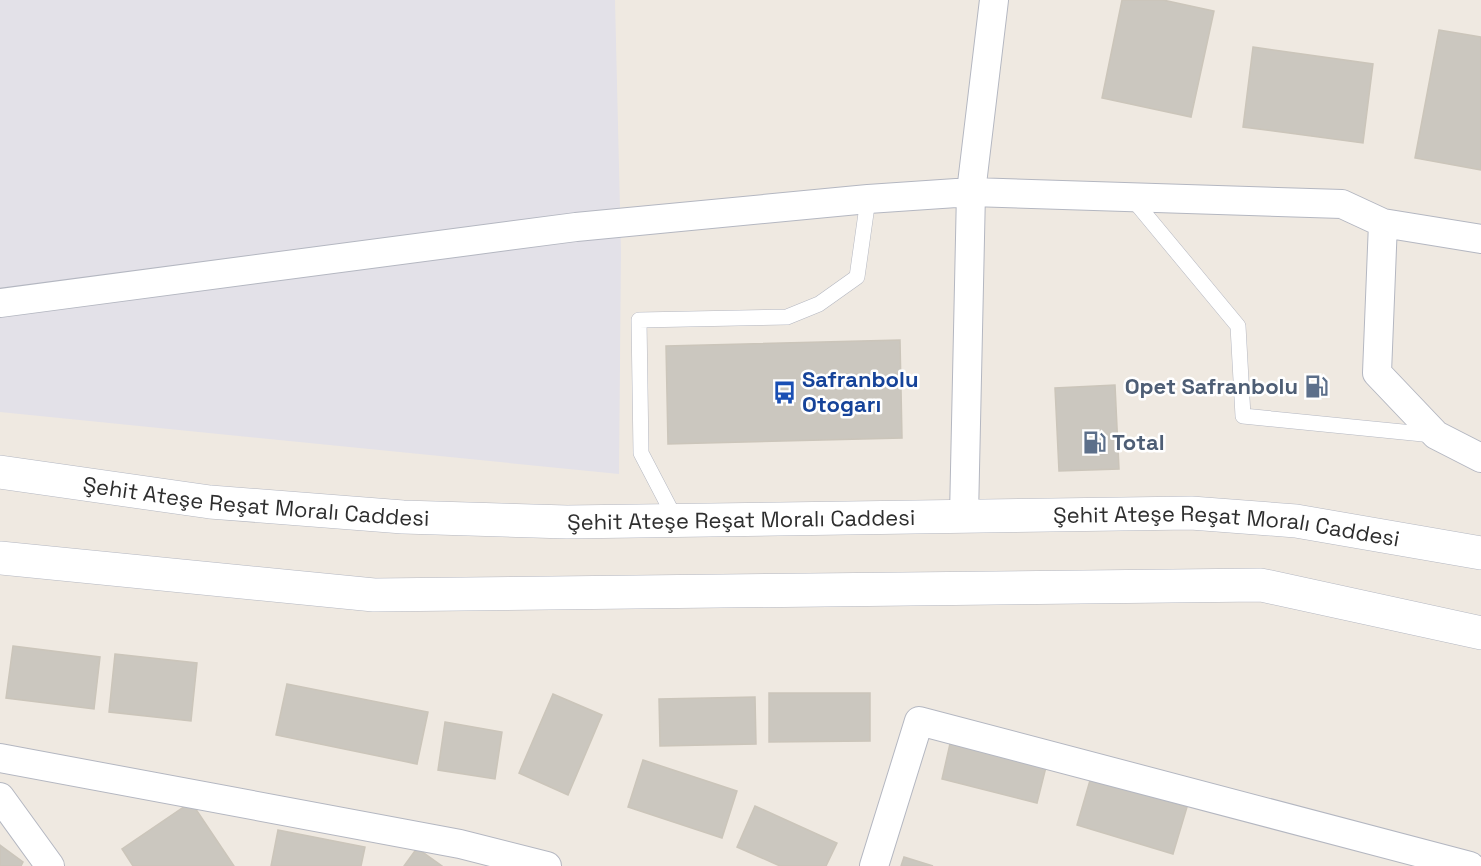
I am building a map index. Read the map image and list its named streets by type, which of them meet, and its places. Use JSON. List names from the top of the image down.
{
  "streets": {
    "main road": ["Şehit Ateşe Reşat Moralı Caddesi"]
  },
  "places": {
    "fuel station": ["Opet Safranbolu", "Total"],
    "bus stop": ["Safranbolu Otogarı"]
  }
}
